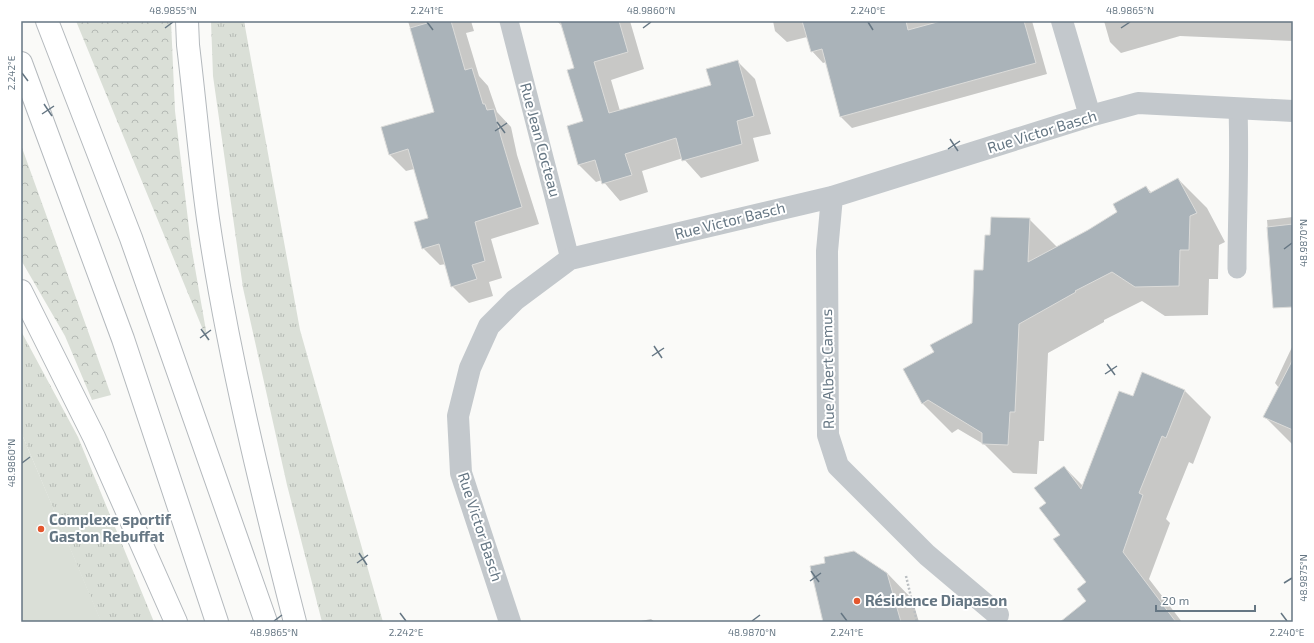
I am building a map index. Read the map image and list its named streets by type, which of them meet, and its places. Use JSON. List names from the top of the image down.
{
  "streets": {
    "street": ["Rue Victor Basch", "Rue Albert Camus"],
    "lane": ["Rue Jean Cocteau"]
  },
  "crossings": [
    ["Rue Victor Basch", "Rue Jean Cocteau"],
    ["Rue Victor Basch", "Rue Albert Camus"]
  ],
  "places": ["Complexe sportif Gaston Rebuffat", "Résidence Diapason"],
  "scale_bar": "20 m",
  "coordinates": [
    "48.9855°N",
    "2.241°E",
    "48.9860°N",
    "2.240°E",
    "48.9865°N",
    "2.242°E",
    "48.9870°N",
    "48.9875°N"
  ]
}
